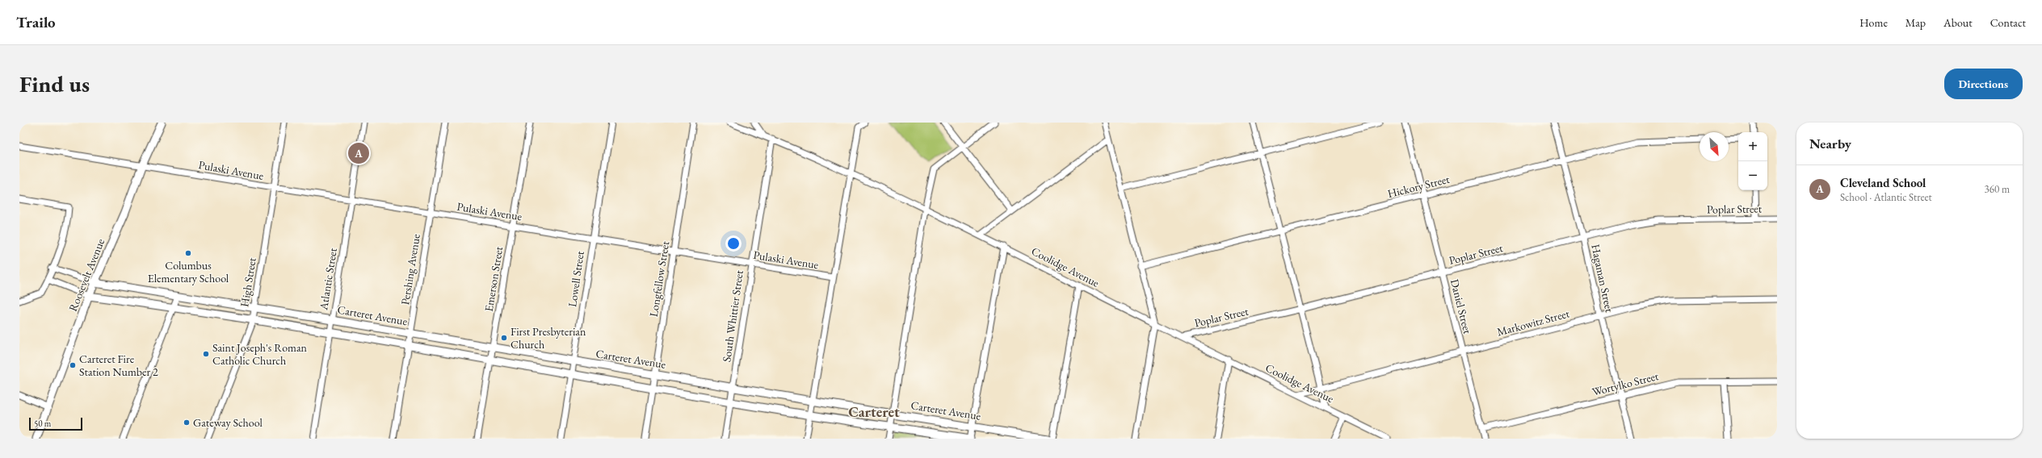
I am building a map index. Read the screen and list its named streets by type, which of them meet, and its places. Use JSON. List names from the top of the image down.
{
  "streets": {
    "street": [
      "Pulaski Avenue",
      "Hickory Street",
      "Poplar Street",
      "Coolidge Avenue",
      "Pershing Avenue",
      "Roosevelt Avenue",
      "Hagaman Street",
      "Atlantic Street",
      "Emerson Street",
      "Lowell Street",
      "Longfellow Street",
      "High Street",
      "Daniel Street",
      "Carteret Avenue",
      "South Whittier Street",
      "Markowitz Street",
      "Wortylko Street"
    ]
  },
  "crossings": [
    ["Pulaski Avenue", "Pershing Avenue"],
    ["Pulaski Avenue", "Roosevelt Avenue"],
    ["Pulaski Avenue", "Atlantic Street"],
    ["Pulaski Avenue", "Emerson Street"],
    ["Pulaski Avenue", "Lowell Street"],
    ["Pulaski Avenue", "Longfellow Street"],
    ["Pulaski Avenue", "High Street"],
    ["Pulaski Avenue", "South Whittier Street"],
    ["Hickory Street", "Hagaman Street"],
    ["Hickory Street", "Daniel Street"],
    ["Poplar Street", "Coolidge Avenue"],
    ["Poplar Street", "Hagaman Street"],
    ["Poplar Street", "Daniel Street"],
    ["Coolidge Avenue", "South Whittier Street"],
    ["Coolidge Avenue", "Markowitz Street"],
    ["Pershing Avenue", "Carteret Avenue"],
    ["Roosevelt Avenue", "Carteret Avenue"],
    ["Hagaman Street", "Markowitz Street"],
    ["Hagaman Street", "Wortylko Street"],
    ["Atlantic Street", "Carteret Avenue"],
    ["Emerson Street", "Carteret Avenue"],
    ["Lowell Street", "Carteret Avenue"],
    ["Longfellow Street", "Carteret Avenue"],
    ["High Street", "Carteret Avenue"],
    ["Daniel Street", "Markowitz Street"],
    ["Daniel Street", "Wortylko Street"],
    ["Carteret Avenue", "South Whittier Street"]
  ],
  "districts": ["Carteret"],
  "places": [
    "Columbus Elementary School",
    "First Presbyterian Church",
    "Saint Joseph's Roman Catholic Church",
    "Carteret Fire Station Number 2",
    "Gateway School"
  ],
  "scale_bar": "50 m",
  "north": "bottom right",
  "page": {
    "header": "Trailo",
    "nav": [
      "Home",
      "Map",
      "About",
      "Contact"
    ],
    "buttons": "Directions",
    "title": "Find us",
    "heading": "Nearby",
    "map_buttons": ["+", "−"],
    "pins": "A",
    "list": [
      {
        "mark": "A",
        "name": "Cleveland School",
        "note": "School · Atlantic Street",
        "value": "360 m"
      }
    ],
    "scale": "50 m"
  }
}
